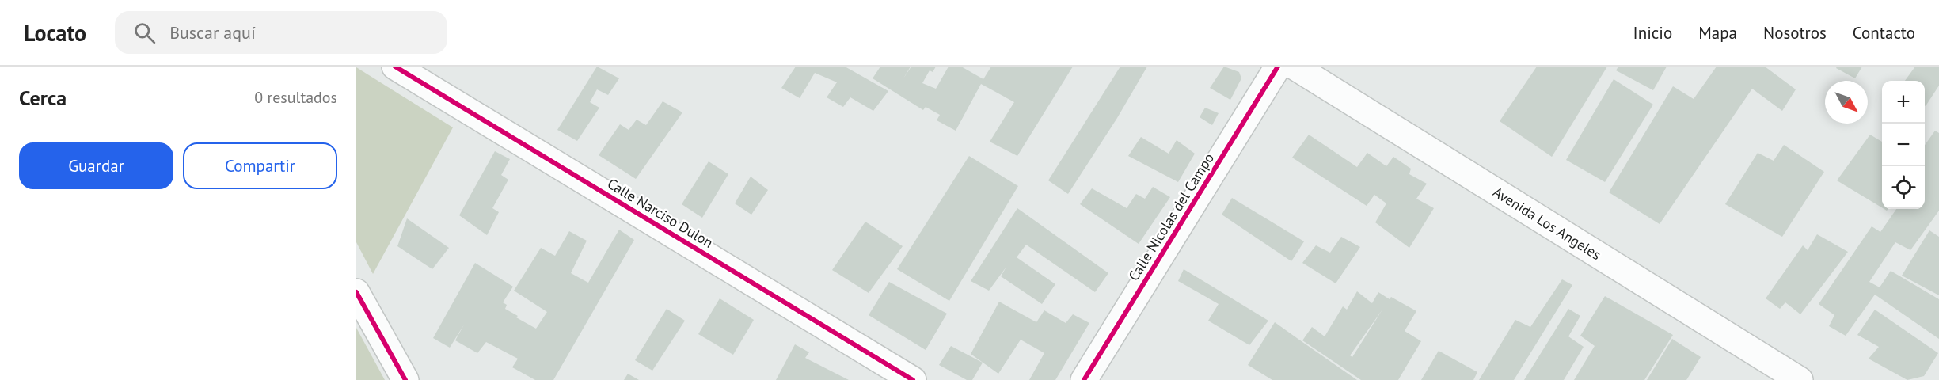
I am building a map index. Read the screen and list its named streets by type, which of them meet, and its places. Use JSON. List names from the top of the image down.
{
  "streets": {
    "street": ["Calle Narciso Dulon", "Calle Nicolas del Campo", "Avenida Los Angeles"]
  },
  "north": "bottom right",
  "page": {
    "header": "Locato",
    "search": "Buscar aquí",
    "nav": [
      "Inicio",
      "Mapa",
      "Nosotros",
      "Contacto"
    ],
    "heading": ["Cerca", "0 resultados"],
    "map_buttons": ["+", "−"],
    "buttons": ["Guardar", "Compartir"]
  }
}
